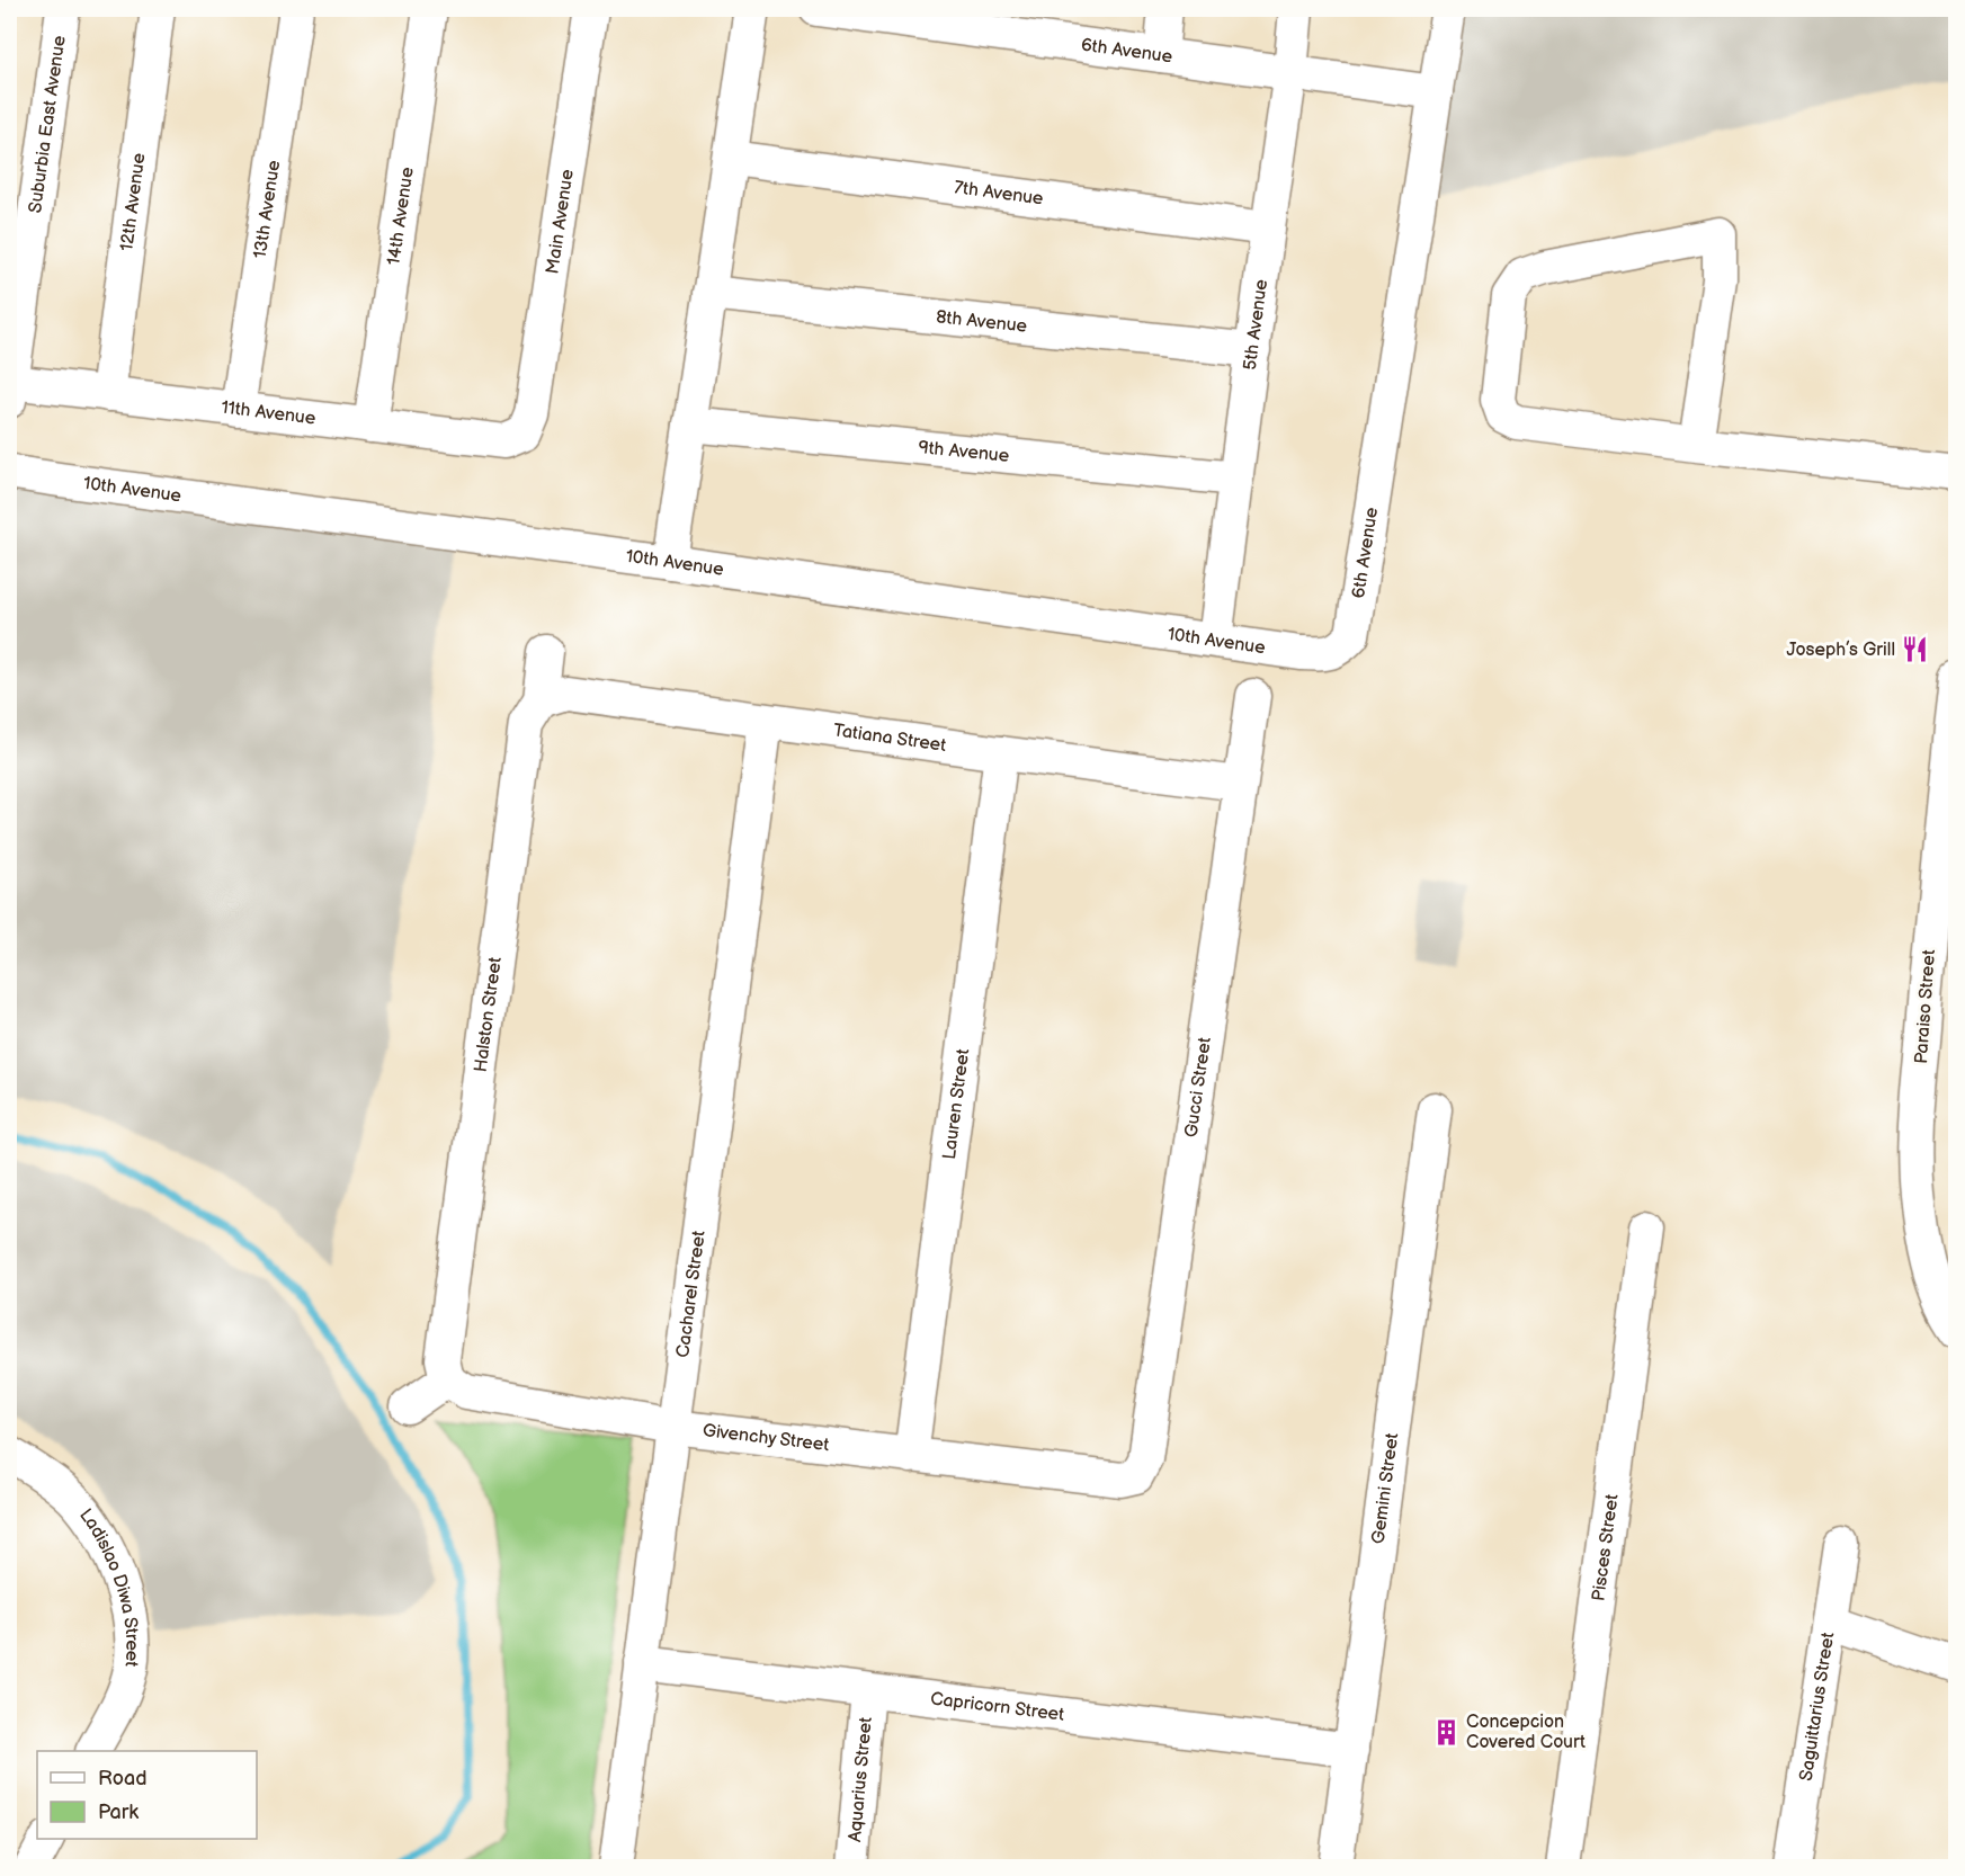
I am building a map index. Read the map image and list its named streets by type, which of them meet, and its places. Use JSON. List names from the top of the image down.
{
  "streets": {
    "street": [
      "6th Avenue",
      "Suburbia East Avenue",
      "7th Avenue",
      "12th Avenue",
      "13th Avenue",
      "14th Avenue",
      "Main Avenue",
      "8th Avenue",
      "5th Avenue",
      "11th Avenue",
      "9th Avenue",
      "10th Avenue",
      "Tatiana Street",
      "Paraiso Street",
      "Halston Street",
      "Gucci Street",
      "Lauren Street",
      "Cacharel Street",
      "Givenchy Street",
      "Gemini Street",
      "Pisces Street",
      "Ladislao Diwa Street",
      "Capricorn Street",
      "Saguittarius Street",
      "Aquarius Street"
    ]
  },
  "crossings": [
    ["6th Avenue", "5th Avenue"],
    ["6th Avenue", "10th Avenue"],
    ["Suburbia East Avenue", "11th Avenue"],
    ["7th Avenue", "5th Avenue"],
    ["12th Avenue", "11th Avenue"],
    ["13th Avenue", "11th Avenue"],
    ["14th Avenue", "11th Avenue"],
    ["Main Avenue", "11th Avenue"],
    ["8th Avenue", "5th Avenue"],
    ["5th Avenue", "9th Avenue"],
    ["5th Avenue", "10th Avenue"],
    ["Tatiana Street", "Halston Street"],
    ["Tatiana Street", "Gucci Street"],
    ["Tatiana Street", "Lauren Street"],
    ["Tatiana Street", "Cacharel Street"],
    ["Halston Street", "Givenchy Street"],
    ["Gucci Street", "Givenchy Street"],
    ["Lauren Street", "Givenchy Street"],
    ["Cacharel Street", "Givenchy Street"],
    ["Cacharel Street", "Capricorn Street"],
    ["Gemini Street", "Capricorn Street"],
    ["Capricorn Street", "Aquarius Street"]
  ],
  "places": {
    "restaurant": ["Joseph’s Grill"],
    "building": ["Concepcion Covered Court"]
  },
  "legend": ["Road", "Park"]
}
